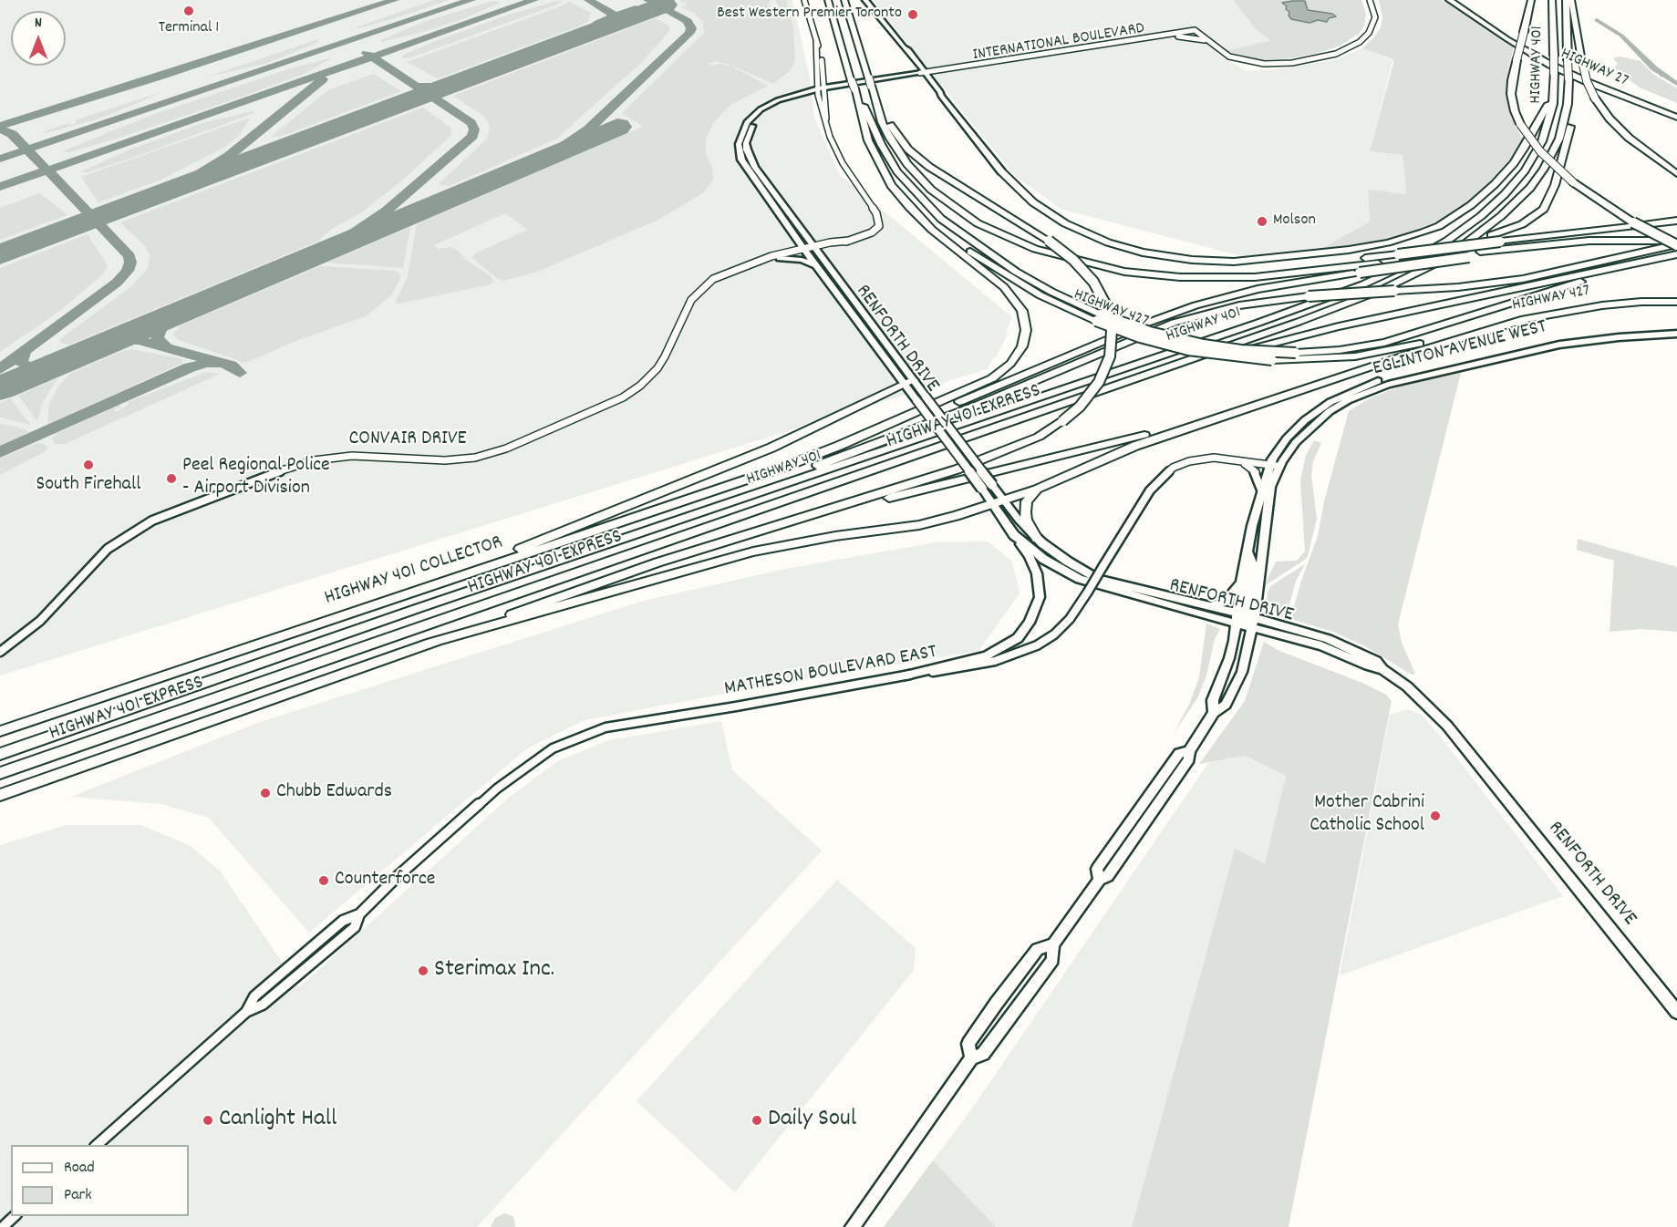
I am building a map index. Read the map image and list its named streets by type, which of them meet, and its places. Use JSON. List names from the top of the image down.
{
  "streets": {
    "highway": [
      "HIGHWAY 401",
      "HIGHWAY 27",
      "HIGHWAY 427",
      "HIGHWAY 401 EXPRESS",
      "HIGHWAY 401 COLLECTOR"
    ],
    "main road": ["RENFORTH DRIVE", "EGLINTON AVENUE WEST"],
    "street": ["INTERNATIONAL BOULEVARD", "CONVAIR DRIVE", "MATHESON BOULEVARD EAST"]
  },
  "crossings": [
    ["INTERNATIONAL BOULEVARD", "RENFORTH DRIVE"],
    ["HIGHWAY 401", "HIGHWAY 401 EXPRESS"],
    ["RENFORTH DRIVE", "EGLINTON AVENUE WEST"],
    ["RENFORTH DRIVE", "CONVAIR DRIVE"],
    ["EGLINTON AVENUE WEST", "MATHESON BOULEVARD EAST"]
  ],
  "places": [
    "Terminal 1",
    "Best Western Premier Toronto",
    "Molson",
    "South Firehall",
    "Peel Regional Police - Airport Division",
    "Chubb Edwards",
    "Mother Cabrini Catholic School",
    "Counterforce",
    "Sterimax Inc.",
    "Canlight Hall",
    "Daily Soul"
  ],
  "legend": ["Road", "Park"],
  "north": "top"
}
